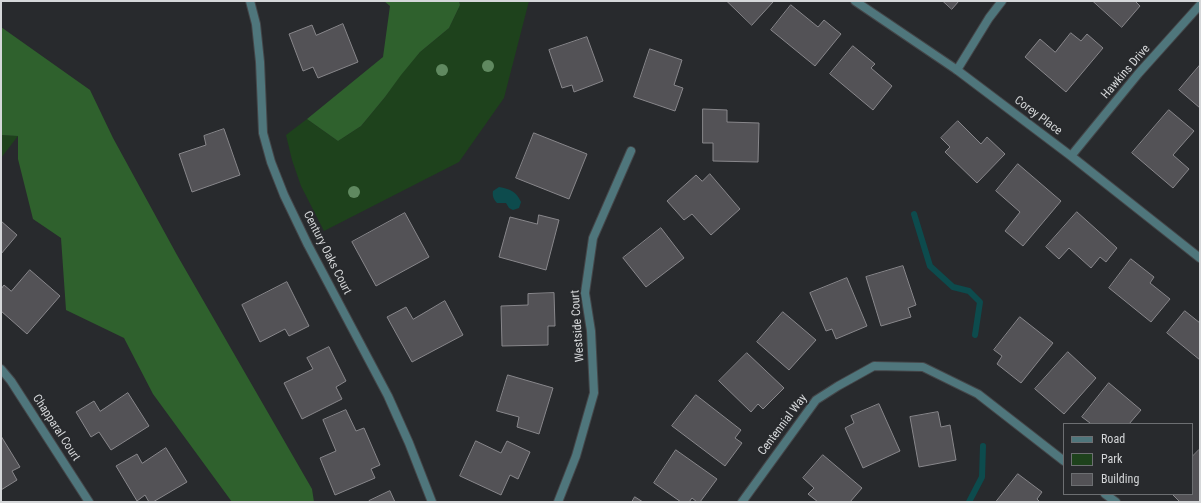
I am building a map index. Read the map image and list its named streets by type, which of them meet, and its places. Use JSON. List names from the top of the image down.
{
  "streets": {
    "street": [
      "Hawkins Drive",
      "Corey Place",
      "Century Oaks Court",
      "Westside Court",
      "Centennial Way",
      "Chapparal Court"
    ]
  },
  "crossings": [
    ["Hawkins Drive", "Corey Place"]
  ],
  "legend": ["Road", "Park", "Building"]
}
